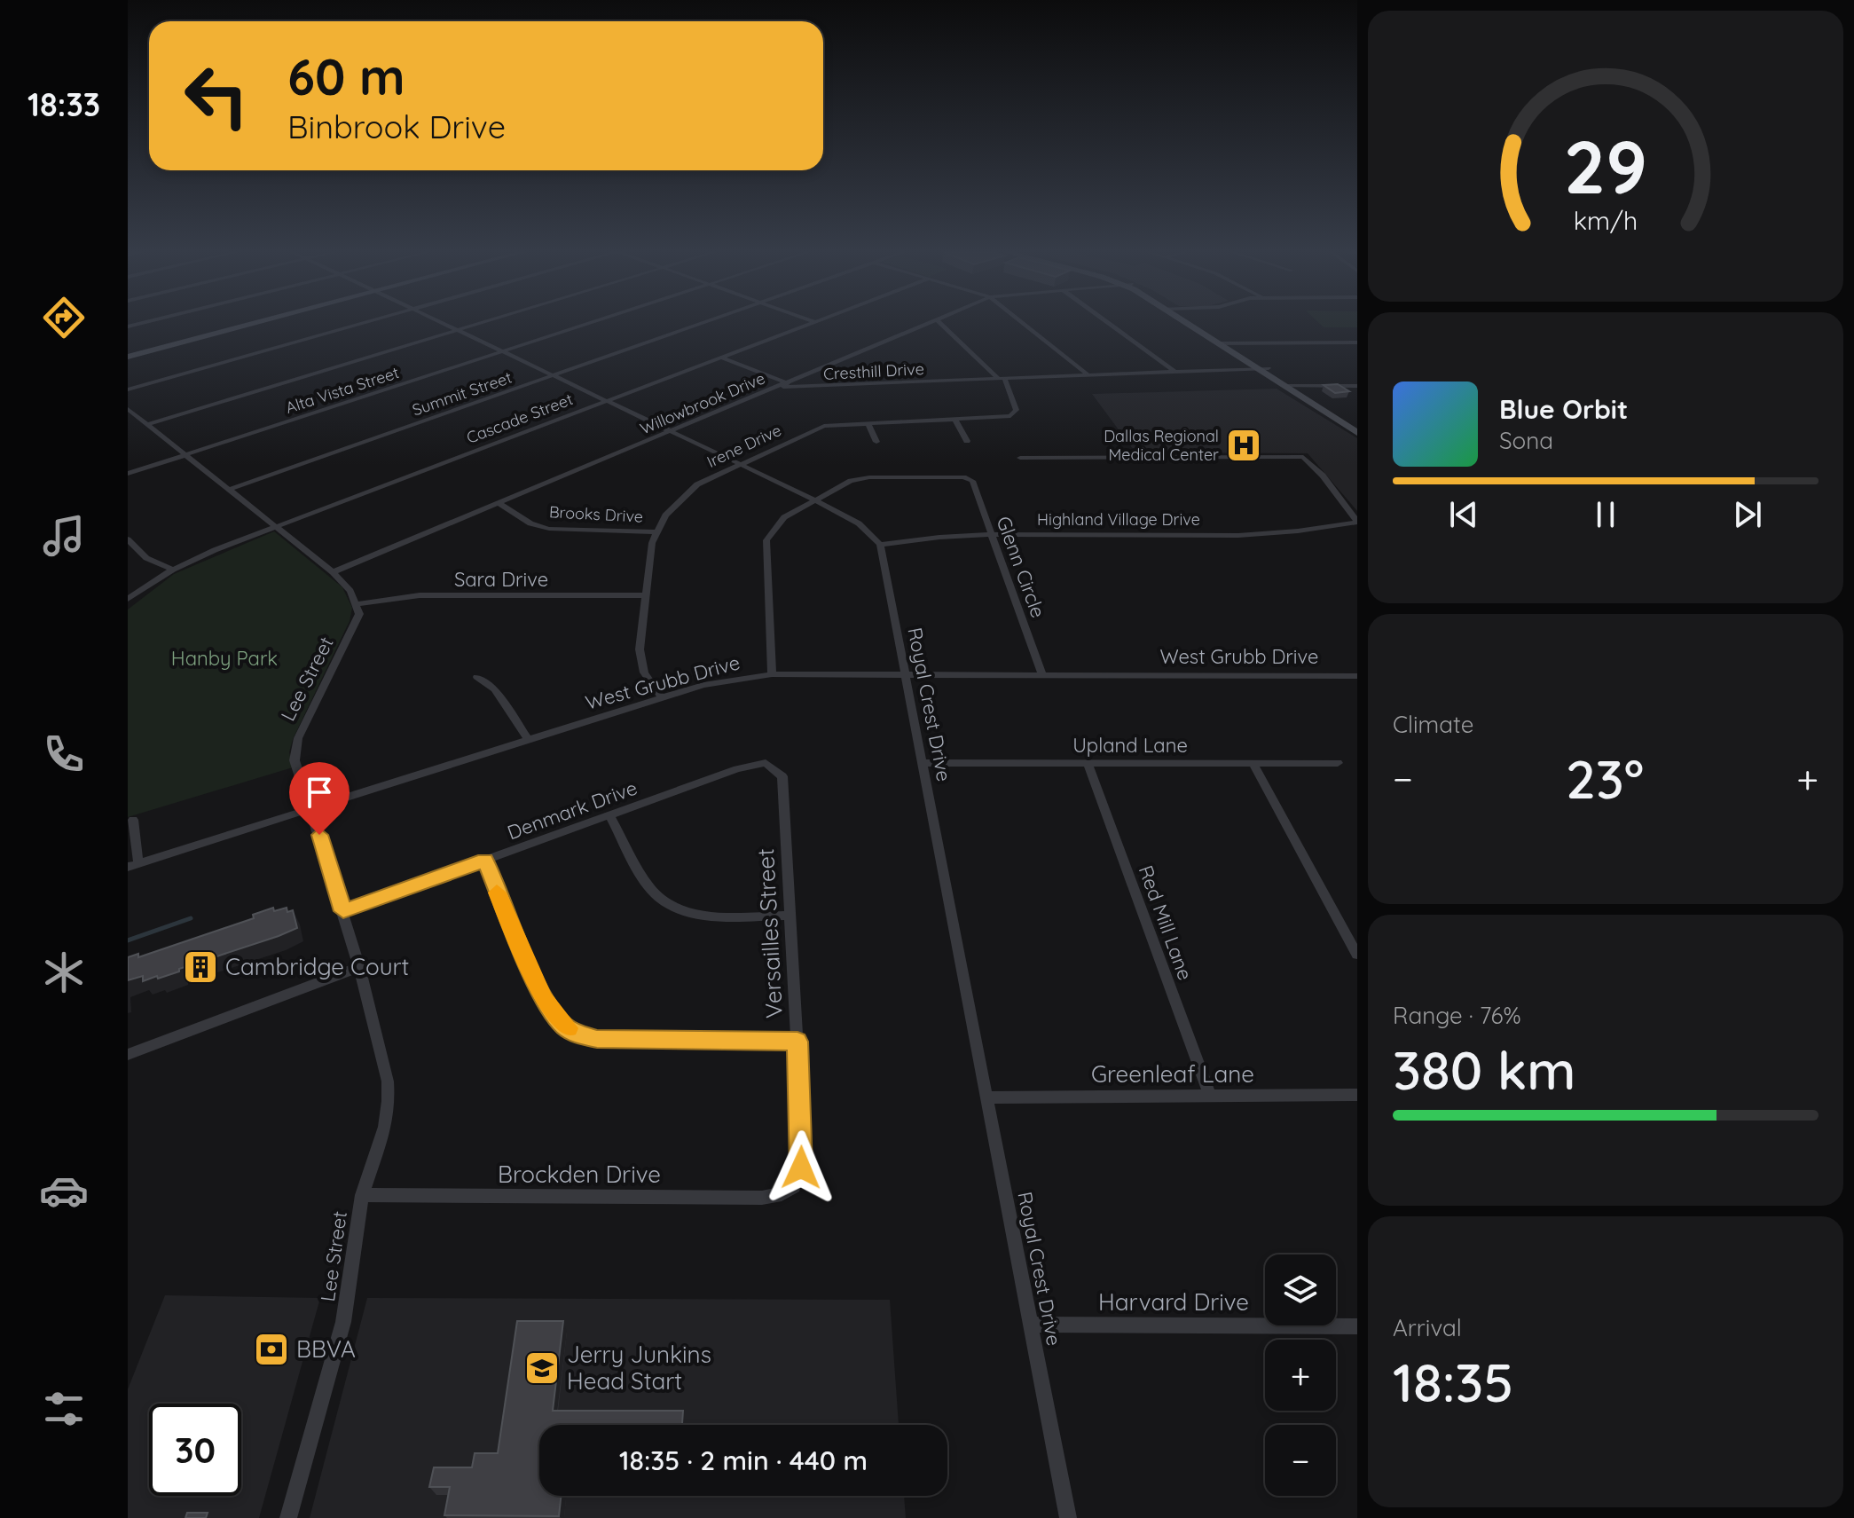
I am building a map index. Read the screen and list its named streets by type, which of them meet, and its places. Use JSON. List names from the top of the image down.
{
  "streets": {
    "street": [
      "Cresthill Drive",
      "Alta Vista Street",
      "Summit Street",
      "Willowbrook Drive",
      "Cascade Street",
      "Irene Drive",
      "Brooks Drive",
      "Highland Village Drive",
      "Glenn Circle",
      "Sara Drive",
      "West Grubb Drive",
      "Lee Street",
      "Royal Crest Drive",
      "Upland Lane",
      "Denmark Drive",
      "Red Mill Lane",
      "Versailles Street",
      "Greenleaf Lane",
      "Brockden Drive",
      "Harvard Drive"
    ]
  },
  "crossings": [
    ["Cresthill Drive", "Willowbrook Drive"],
    ["Cresthill Drive", "Irene Drive"],
    ["Willowbrook Drive", "Brooks Drive"],
    ["Irene Drive", "Brooks Drive"],
    ["Irene Drive", "Sara Drive"],
    ["Irene Drive", "West Grubb Drive"],
    ["Highland Village Drive", "Glenn Circle"],
    ["Highland Village Drive", "Royal Crest Drive"],
    ["Glenn Circle", "West Grubb Drive"],
    ["Sara Drive", "Lee Street"],
    ["West Grubb Drive", "Lee Street"],
    ["West Grubb Drive", "Royal Crest Drive"],
    ["Lee Street", "Denmark Drive"],
    ["Lee Street", "Brockden Drive"],
    ["Royal Crest Drive", "Upland Lane"],
    ["Royal Crest Drive", "Greenleaf Lane"],
    ["Royal Crest Drive", "Harvard Drive"],
    ["Upland Lane", "Red Mill Lane"],
    ["Denmark Drive", "Versailles Street"],
    ["Red Mill Lane", "Greenleaf Lane"],
    ["Versailles Street", "Brockden Drive"]
  ],
  "parks": ["Hanby Park"],
  "places": {
    "hospital": ["Dallas Regional Medical Center"],
    "building": ["Cambridge Court"],
    "bank": ["BBVA"],
    "school or university": ["Jerry Junkins Head Start"]
  },
  "page": {
    "tabs": "18:33",
    "turn": ["60 m", "Binbrook Drive"],
    "song": ["Blue Orbit", "Sona"],
    "tile": [
      "Climate",
      ["Range · 76%", "380 km"],
      ["Arrival", "18:35"]
    ],
    "heat": ["−", "23°", "+"],
    "map_buttons": ["+", "−"],
    "limit": "30",
    "trip": "18:35 · 2 min · 440 m",
    "gauge": ["29", "km/h"]
  }
}
